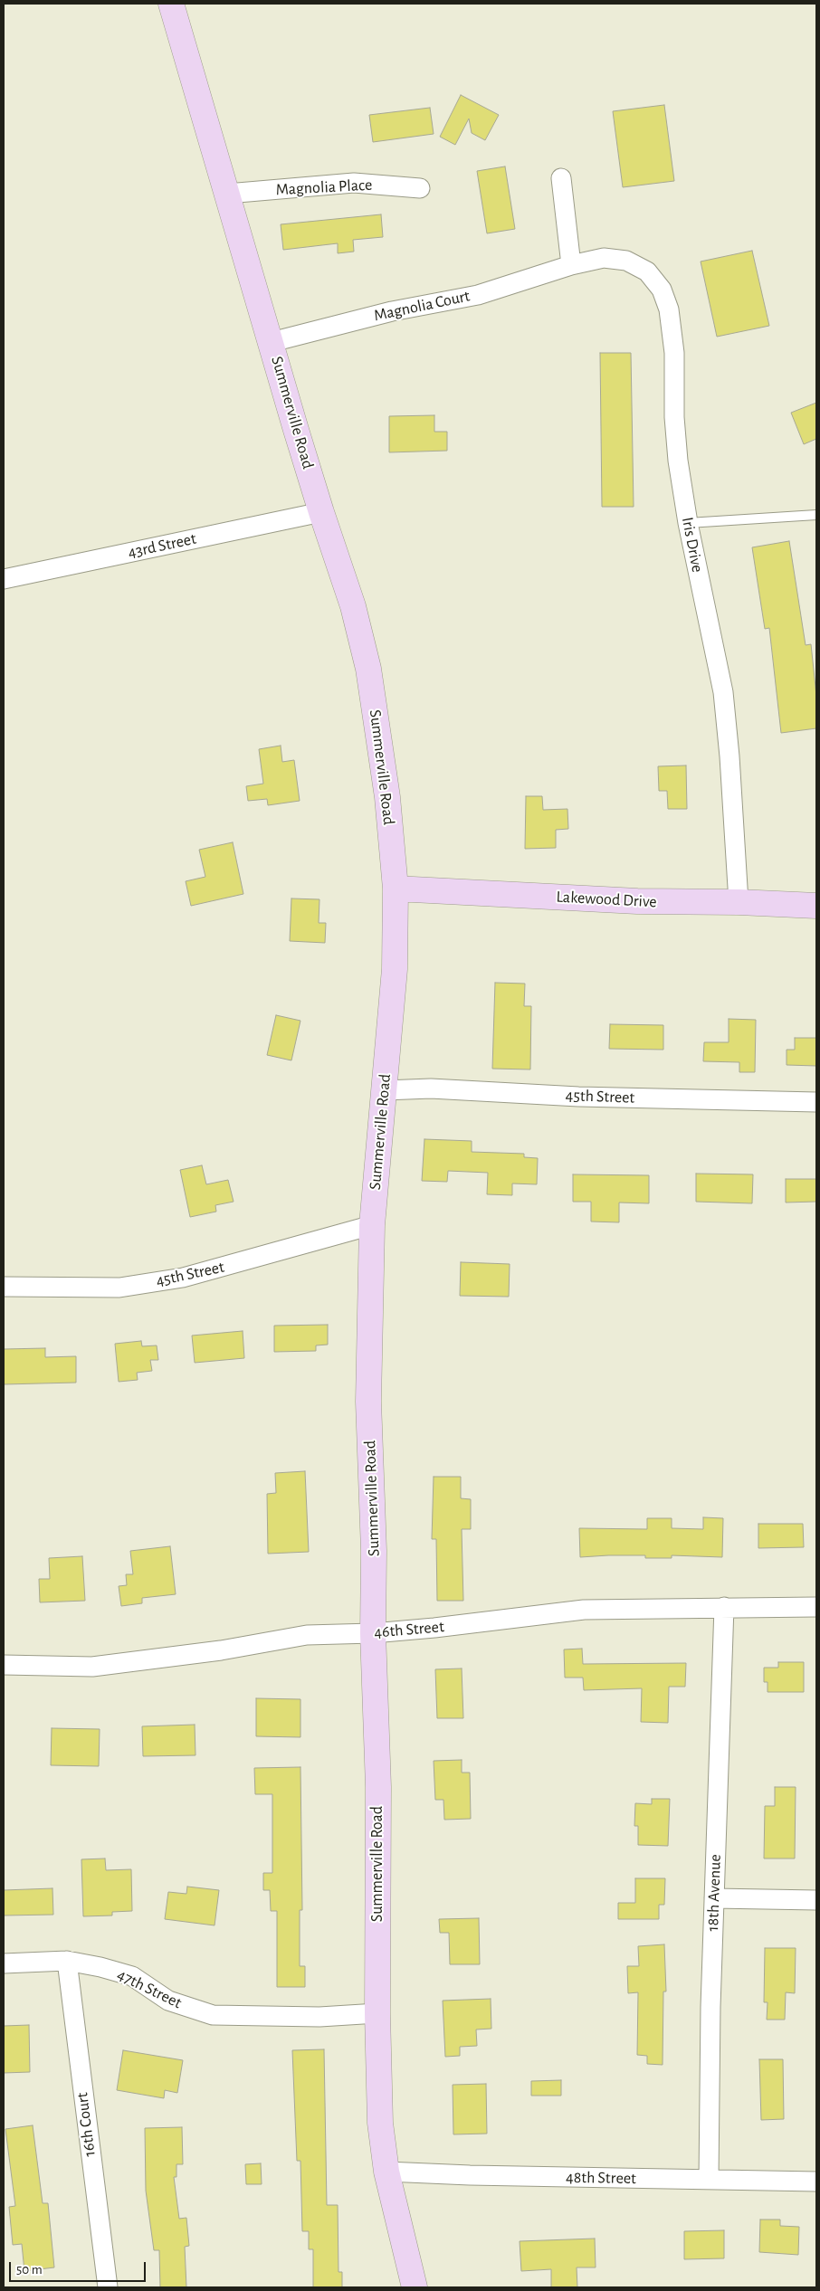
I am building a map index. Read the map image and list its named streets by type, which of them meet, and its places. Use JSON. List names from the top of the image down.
{
  "streets": {
    "main road": ["Summerville Road", "Lakewood Drive"],
    "street": [
      "Magnolia Place",
      "Magnolia Court",
      "Iris Drive",
      "43rd Street",
      "45th Street",
      "46th Street",
      "18th Avenue",
      "47th Street",
      "16th Court",
      "48th Street"
    ]
  },
  "crossings": [
    ["Magnolia Place", "Summerville Road"],
    ["Magnolia Court", "Summerville Road"],
    ["Magnolia Court", "Iris Drive"],
    ["Summerville Road", "43rd Street"],
    ["Summerville Road", "Lakewood Drive"],
    ["Summerville Road", "45th Street"],
    ["Summerville Road", "46th Street"],
    ["Summerville Road", "47th Street"],
    ["Summerville Road", "48th Street"],
    ["Iris Drive", "Lakewood Drive"],
    ["46th Street", "18th Avenue"],
    ["18th Avenue", "48th Street"],
    ["47th Street", "16th Court"]
  ],
  "scale_bar": "50 m"
}
